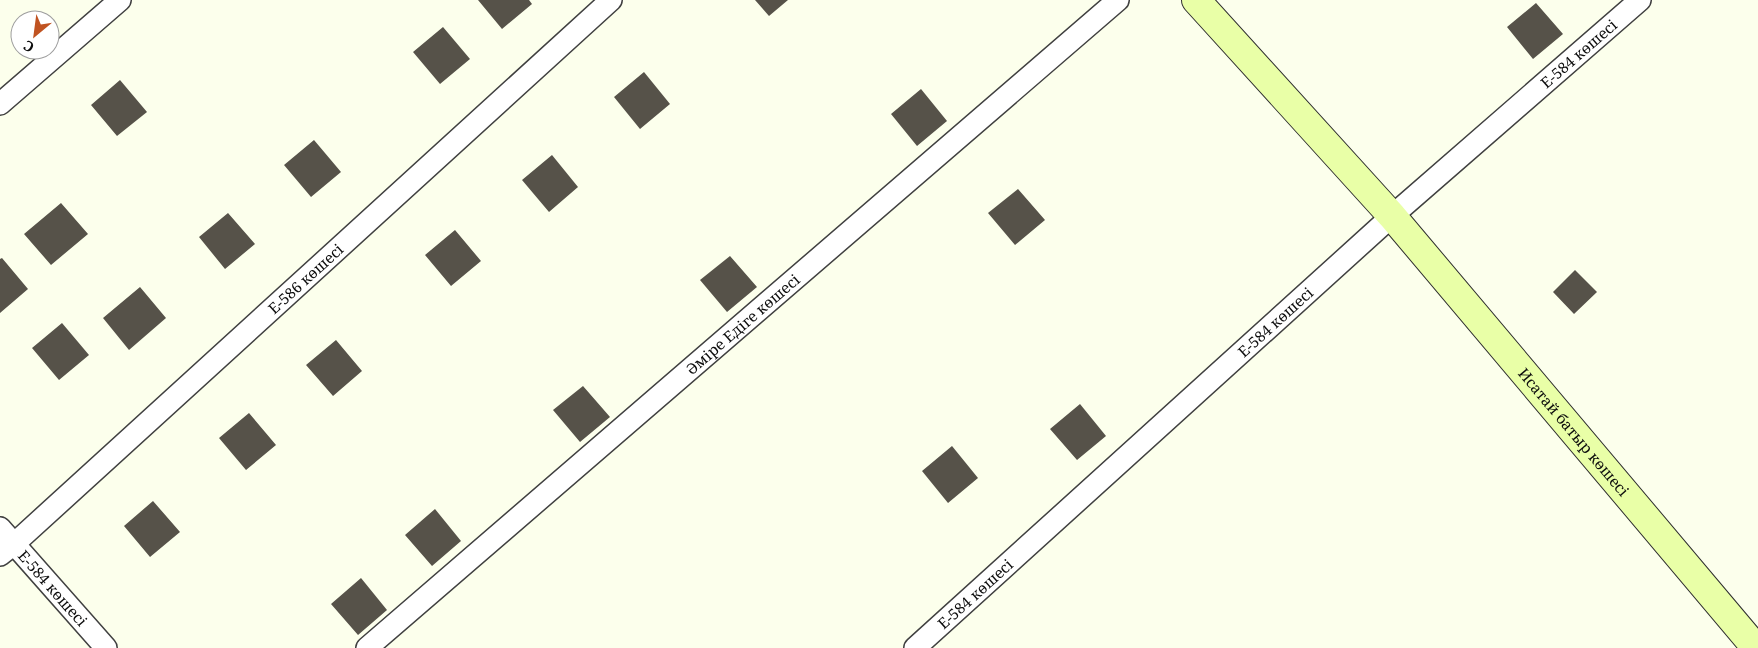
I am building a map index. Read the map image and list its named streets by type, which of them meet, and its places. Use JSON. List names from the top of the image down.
{
  "streets": {
    "street": [
      "Е-584 көшесі",
      "Е-586 көшесі",
      "Әміре Едіге көшесі",
      "Исатай батыр көшесі"
    ]
  },
  "crossings": [
    ["Е-584 көшесі", "Е-586 көшесі"],
    ["Е-584 көшесі", "Исатай батыр көшесі"]
  ],
  "north": "bottom left"
}
